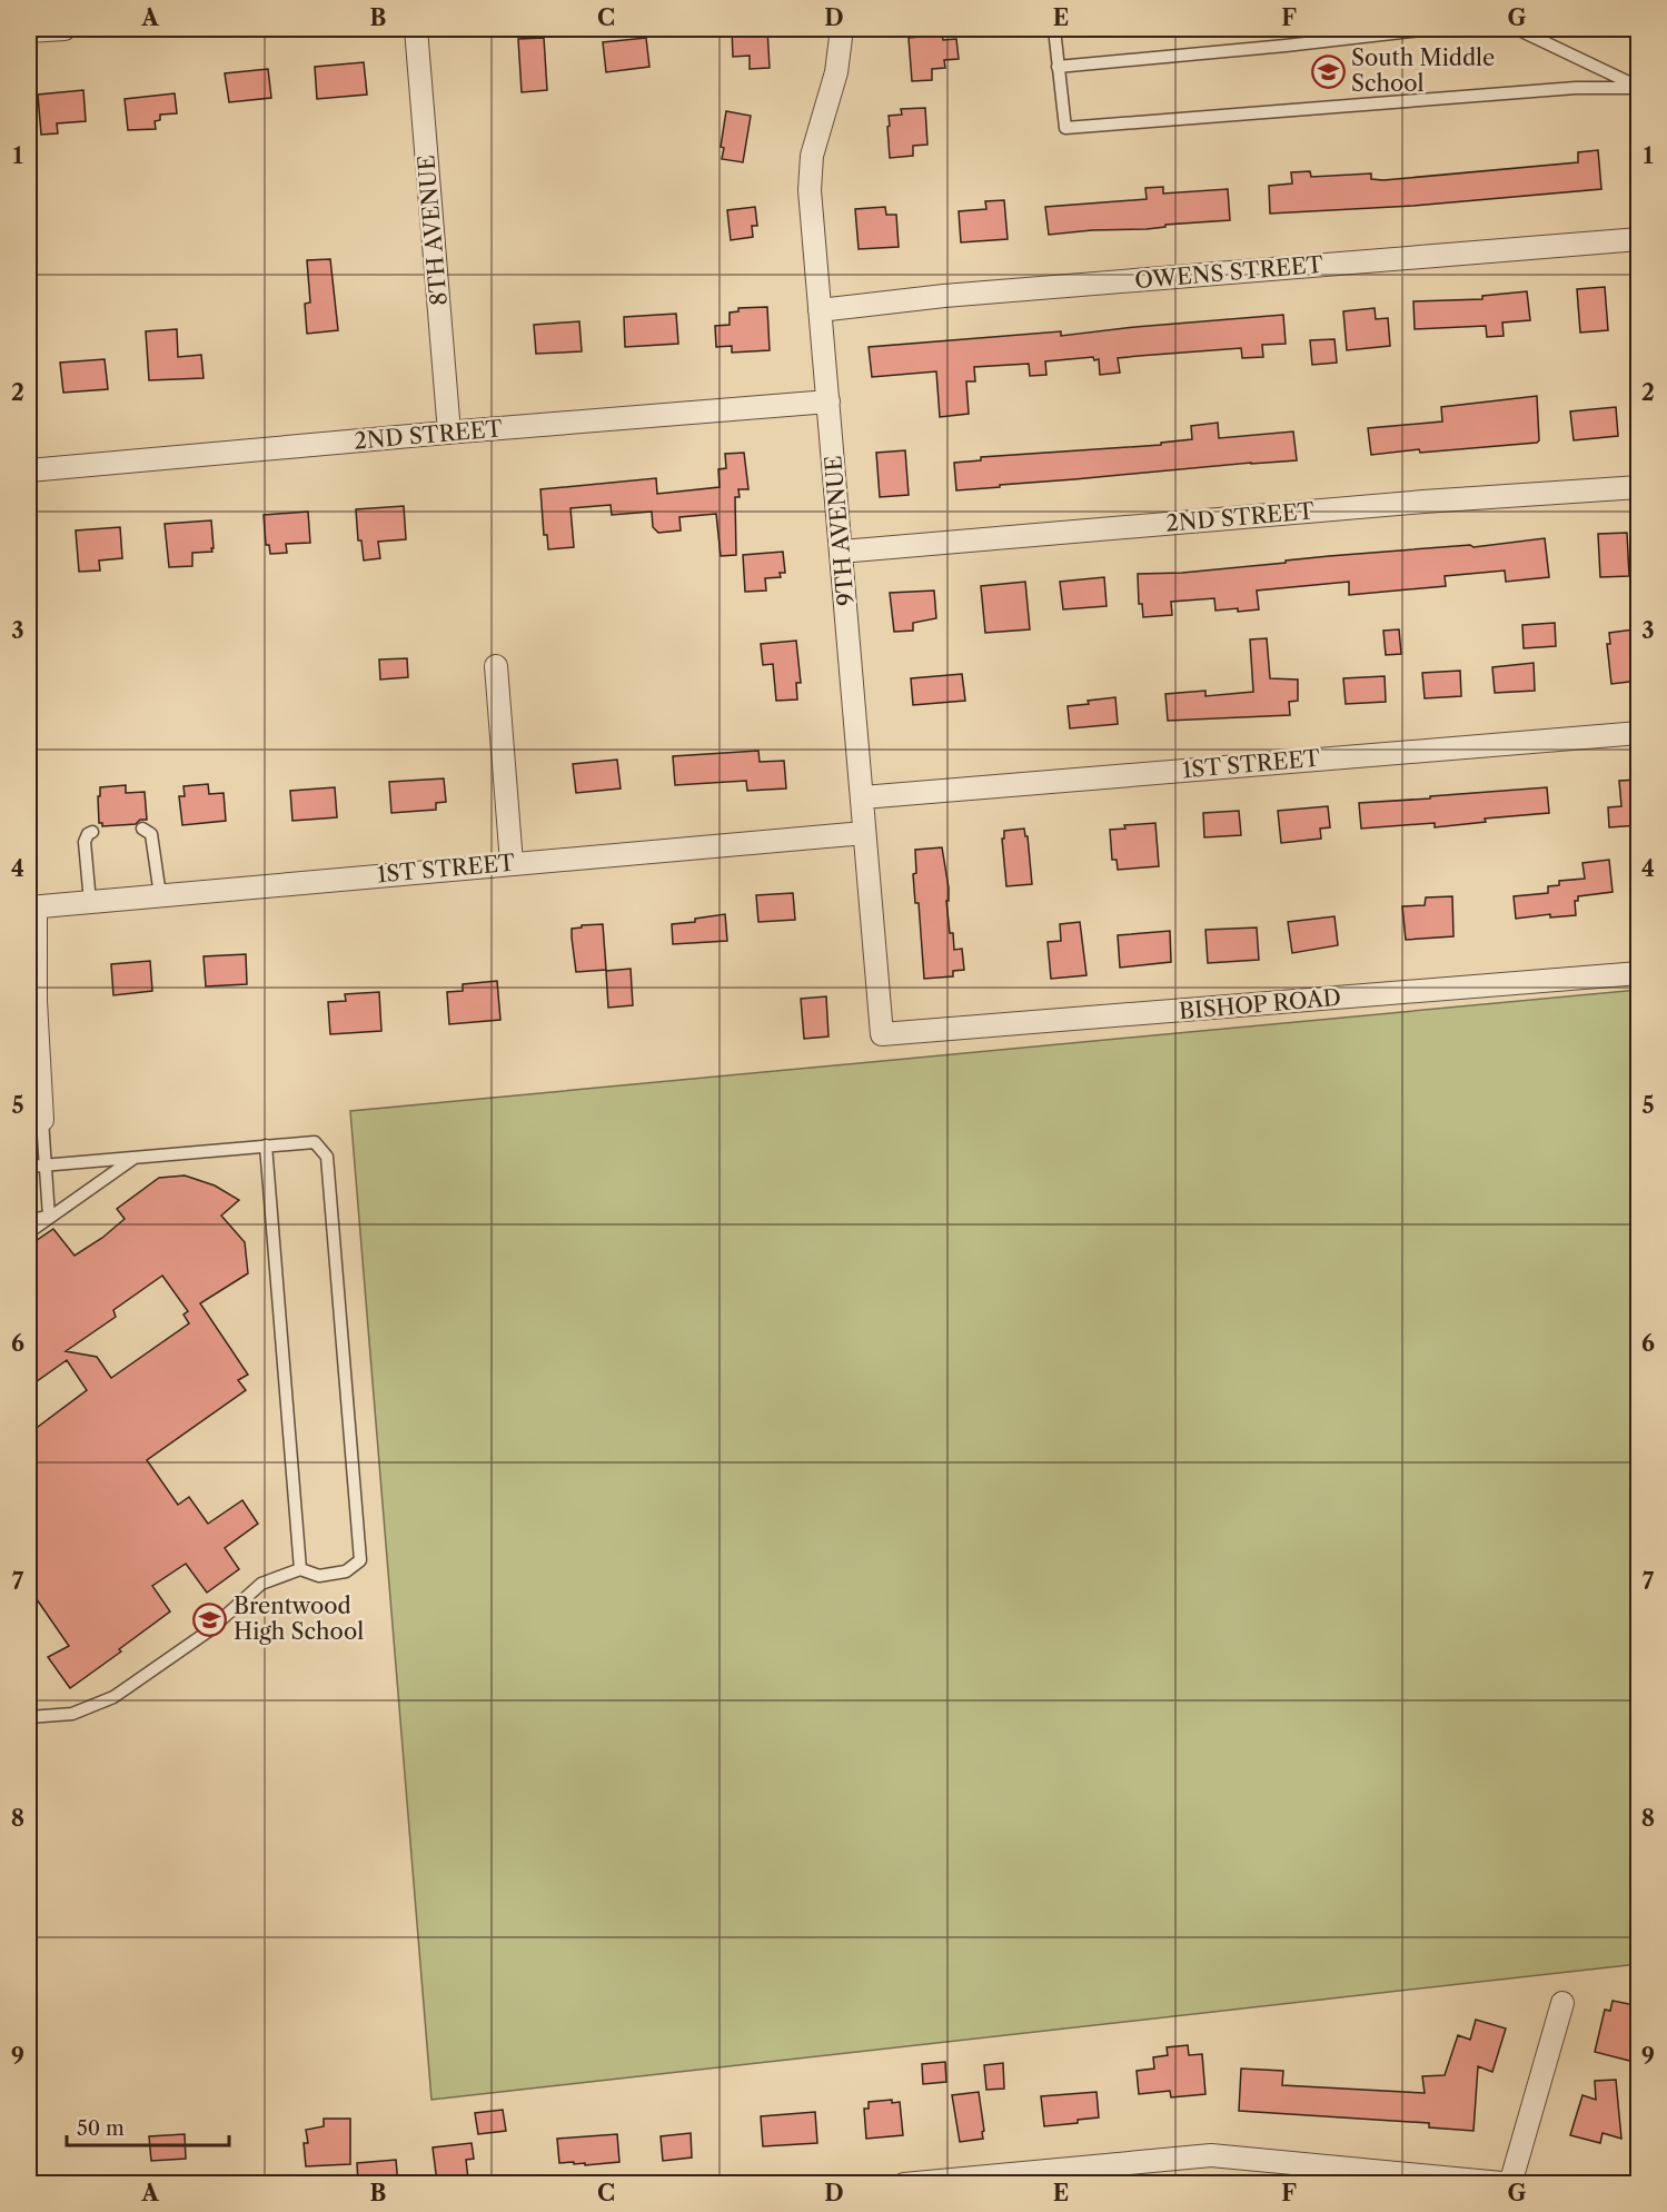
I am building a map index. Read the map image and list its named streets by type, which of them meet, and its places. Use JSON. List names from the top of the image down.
{
  "streets": {
    "street": [
      "8TH AVENUE",
      "OWENS STREET",
      "2ND STREET",
      "9TH AVENUE",
      "1ST STREET",
      "BISHOP ROAD"
    ]
  },
  "crossings": [
    ["8TH AVENUE", "2ND STREET"],
    ["OWENS STREET", "9TH AVENUE"],
    ["2ND STREET", "9TH AVENUE"],
    ["9TH AVENUE", "1ST STREET"],
    ["9TH AVENUE", "BISHOP ROAD"]
  ],
  "places": {
    "school or university": ["South Middle School", "Brentwood High School"]
  },
  "scale_bar": "50 m",
  "grid": {
    "columns": [
      "A",
      "B",
      "C",
      "D",
      "E",
      "F",
      "G"
    ],
    "rows": [
      "1",
      "2",
      "3",
      "4",
      "5",
      "6",
      "7",
      "8",
      "9"
    ]
  }
}
